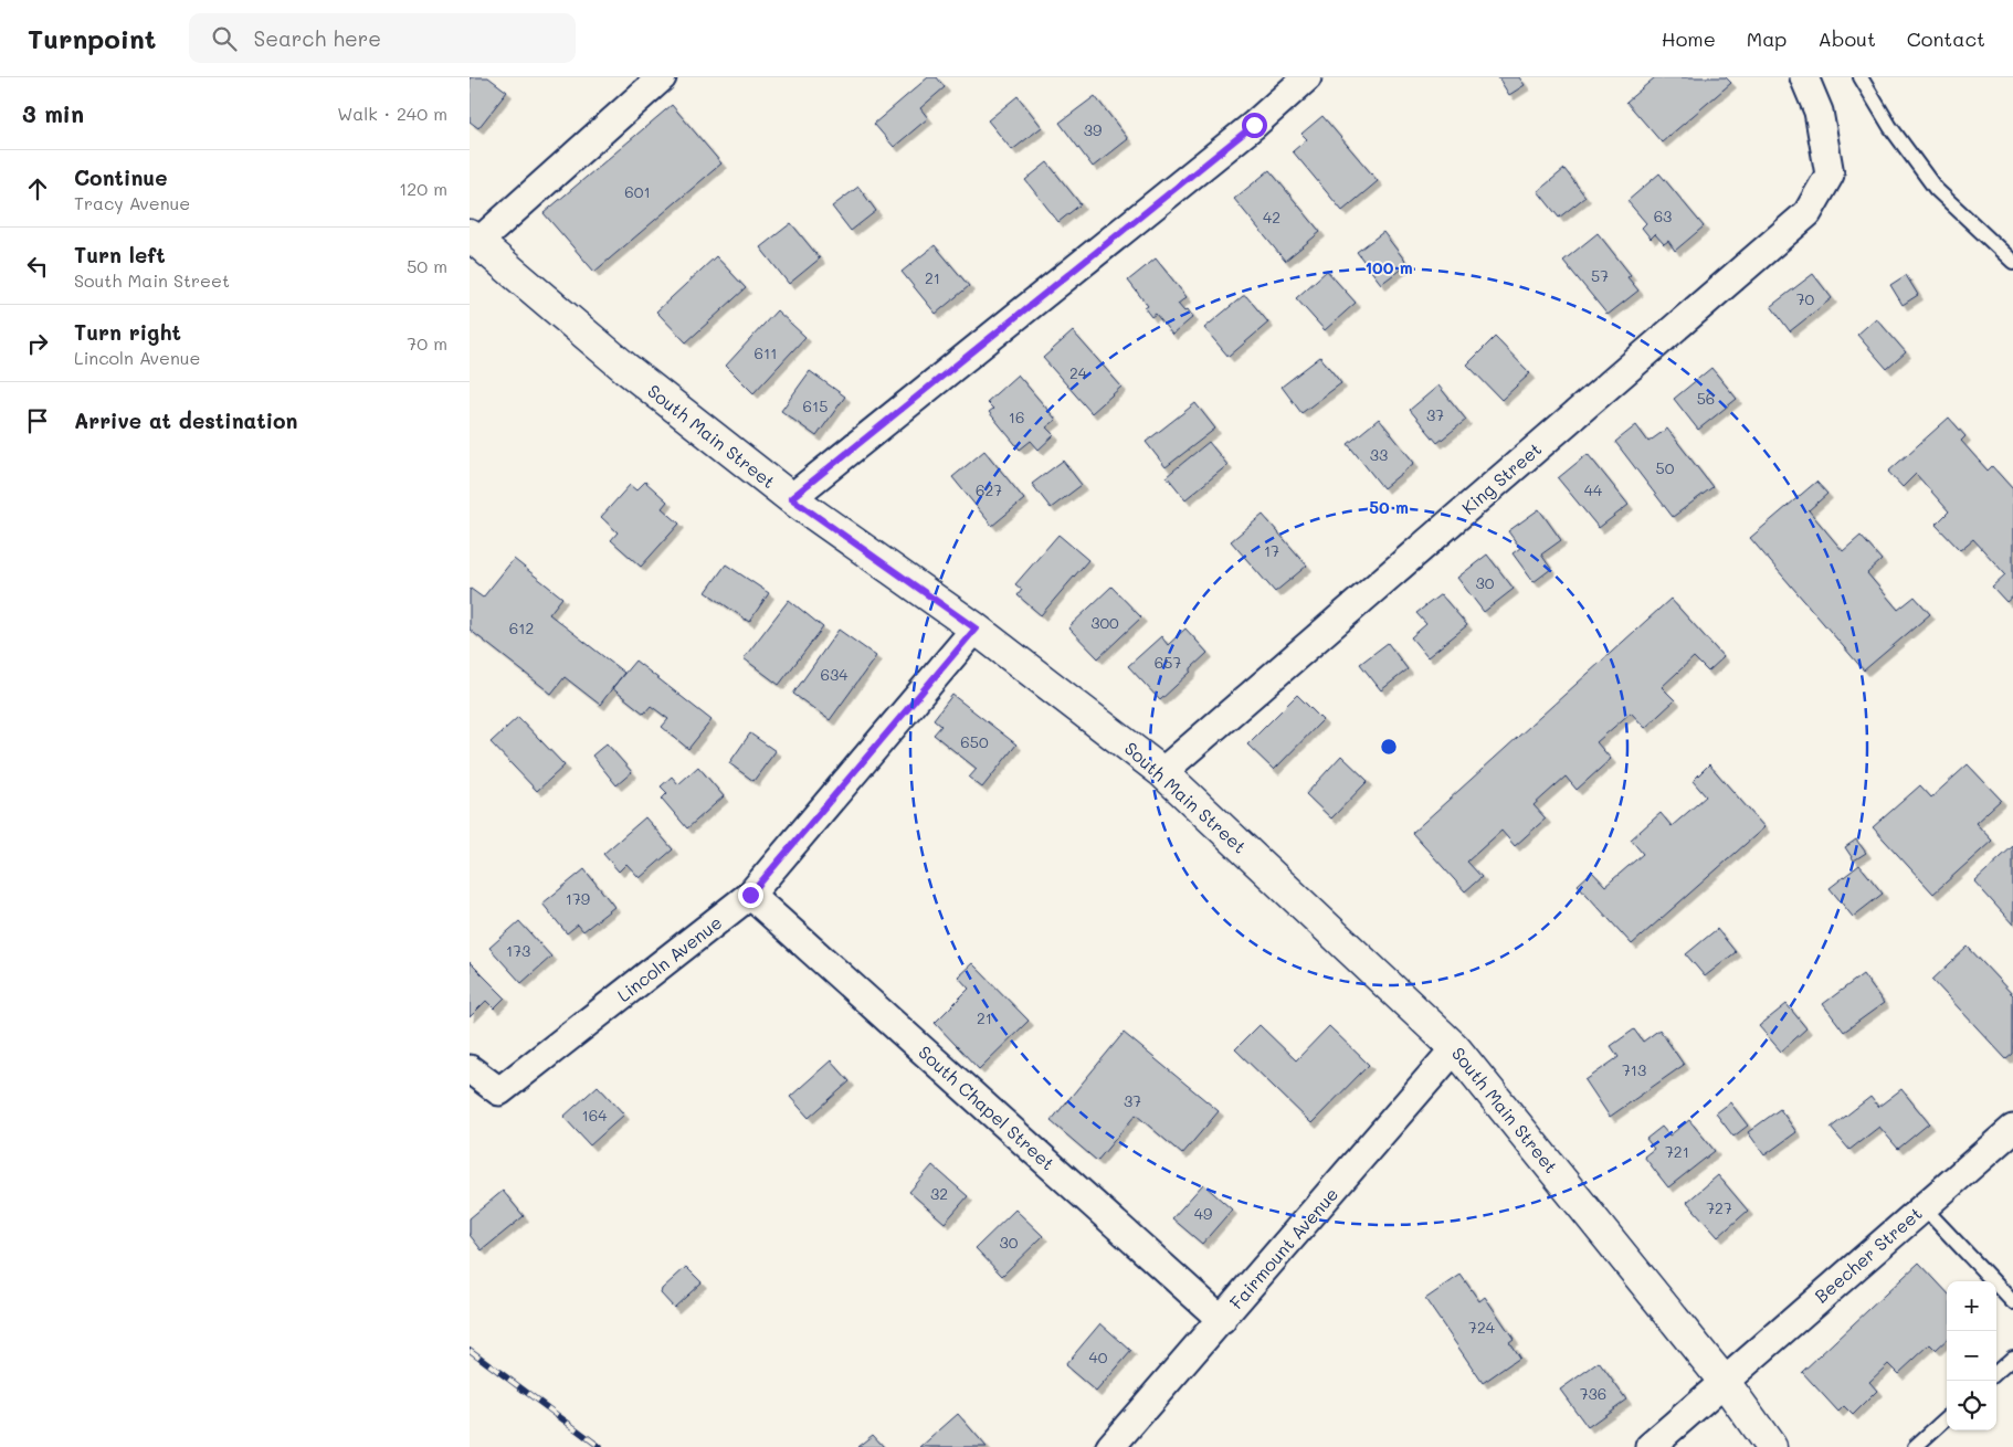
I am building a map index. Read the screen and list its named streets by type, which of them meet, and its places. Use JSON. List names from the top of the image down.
{
  "streets": {
    "main road": ["South Main Street"],
    "street": [
      "King Street",
      "Lincoln Avenue",
      "South Chapel Street",
      "Fairmount Avenue",
      "Beecher Street"
    ]
  },
  "crossings": [
    ["South Main Street", "King Street"],
    ["South Main Street", "Lincoln Avenue"],
    ["South Main Street", "Fairmount Avenue"],
    ["South Main Street", "Beecher Street"],
    ["Lincoln Avenue", "South Chapel Street"],
    ["South Chapel Street", "Fairmount Avenue"]
  ],
  "house_numbers": [
    "39",
    "601",
    "63",
    "42",
    "57",
    "21",
    "70",
    "611",
    "24",
    "56",
    "615",
    "37",
    "16",
    "33",
    "50",
    "627",
    "44",
    "17",
    "30",
    "300",
    "612",
    "657",
    "634",
    "650",
    "179",
    "173",
    "21",
    "713",
    "37",
    "164",
    "721",
    "32",
    "727",
    "49",
    "30",
    "724",
    "40",
    "736"
  ],
  "page": {
    "header": "Turnpoint",
    "search": "Search here",
    "nav": [
      "Home",
      "Map",
      "About",
      "Contact"
    ],
    "heading": ["3 min", "Walk · 240 m"],
    "list": [
      ["Continue", "Tracy Avenue", "120 m"],
      ["Turn left", "South Main Street", "50 m"],
      ["Turn right", "Lincoln Avenue", "70 m"],
      "Arrive at destination"
    ],
    "map_buttons": ["+", "−"]
  },
  "rings": ["100 m", "50 m"]
}
